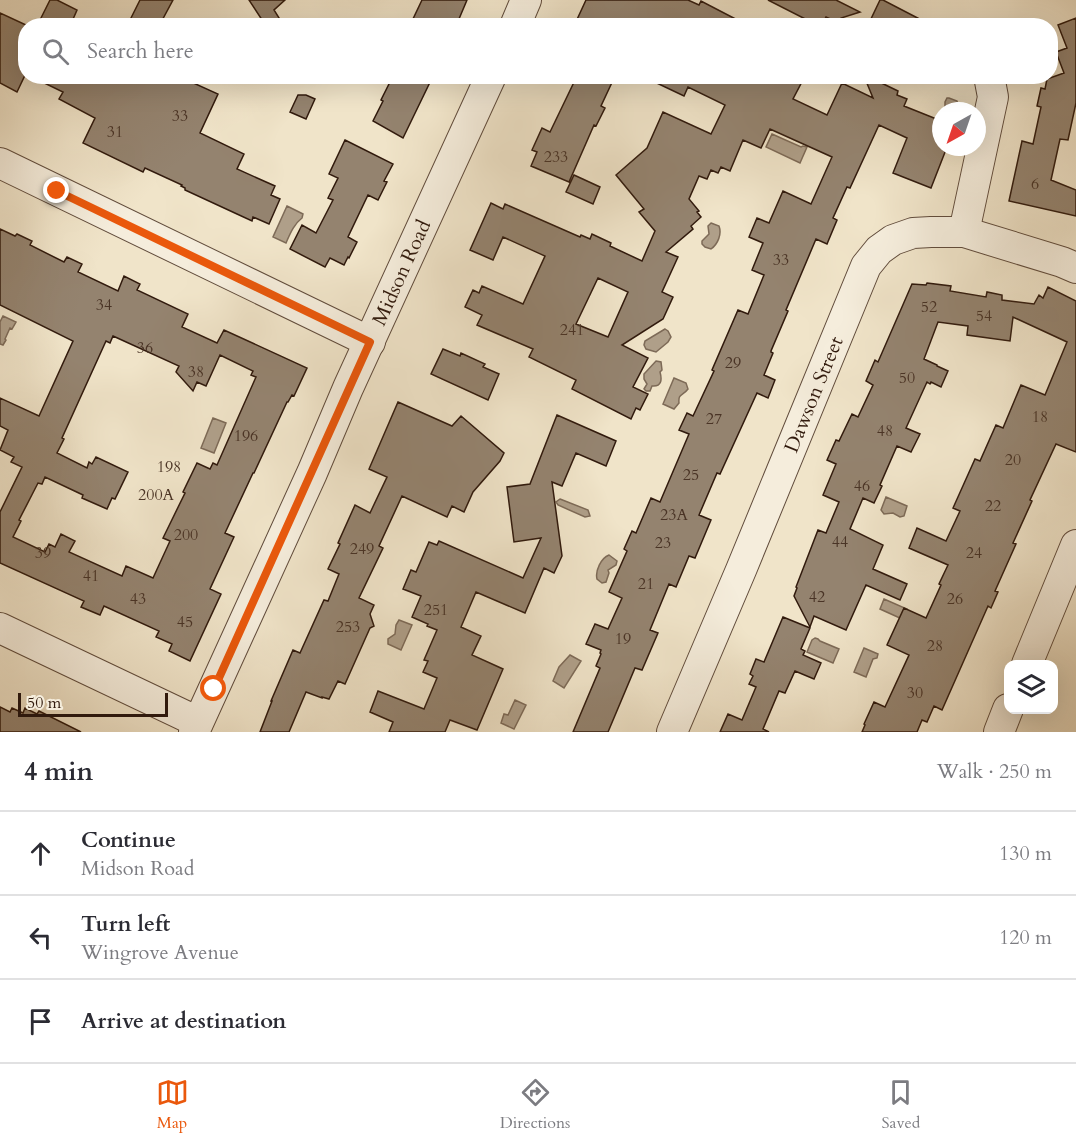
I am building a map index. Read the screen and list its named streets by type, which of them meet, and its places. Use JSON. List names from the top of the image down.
{
  "streets": {
    "street": ["Midson Road", "Dawson Street"]
  },
  "house_numbers": [
    "33",
    "31",
    "233",
    "6",
    "33",
    "34",
    "52",
    "54",
    "241",
    "36",
    "29",
    "38",
    "50",
    "18",
    "27",
    "48",
    "196",
    "20",
    "198",
    "25",
    "46",
    "200A",
    "22",
    "23A",
    "200",
    "44",
    "23",
    "249",
    "39",
    "24",
    "41",
    "21",
    "42",
    "43",
    "26",
    "251",
    "45",
    "253",
    "19",
    "28",
    "30"
  ],
  "scale_bar": "50 m",
  "north": "bottom left",
  "page": {
    "search": "Search here",
    "scale": "50 m",
    "heading": ["4 min", "Walk · 250 m"],
    "list": [
      ["Continue", "Midson Road", "130 m"],
      ["Turn left", "Wingrove Avenue", "120 m"],
      "Arrive at destination"
    ],
    "nav": ["Map", "Directions", "Saved"]
  }
}
